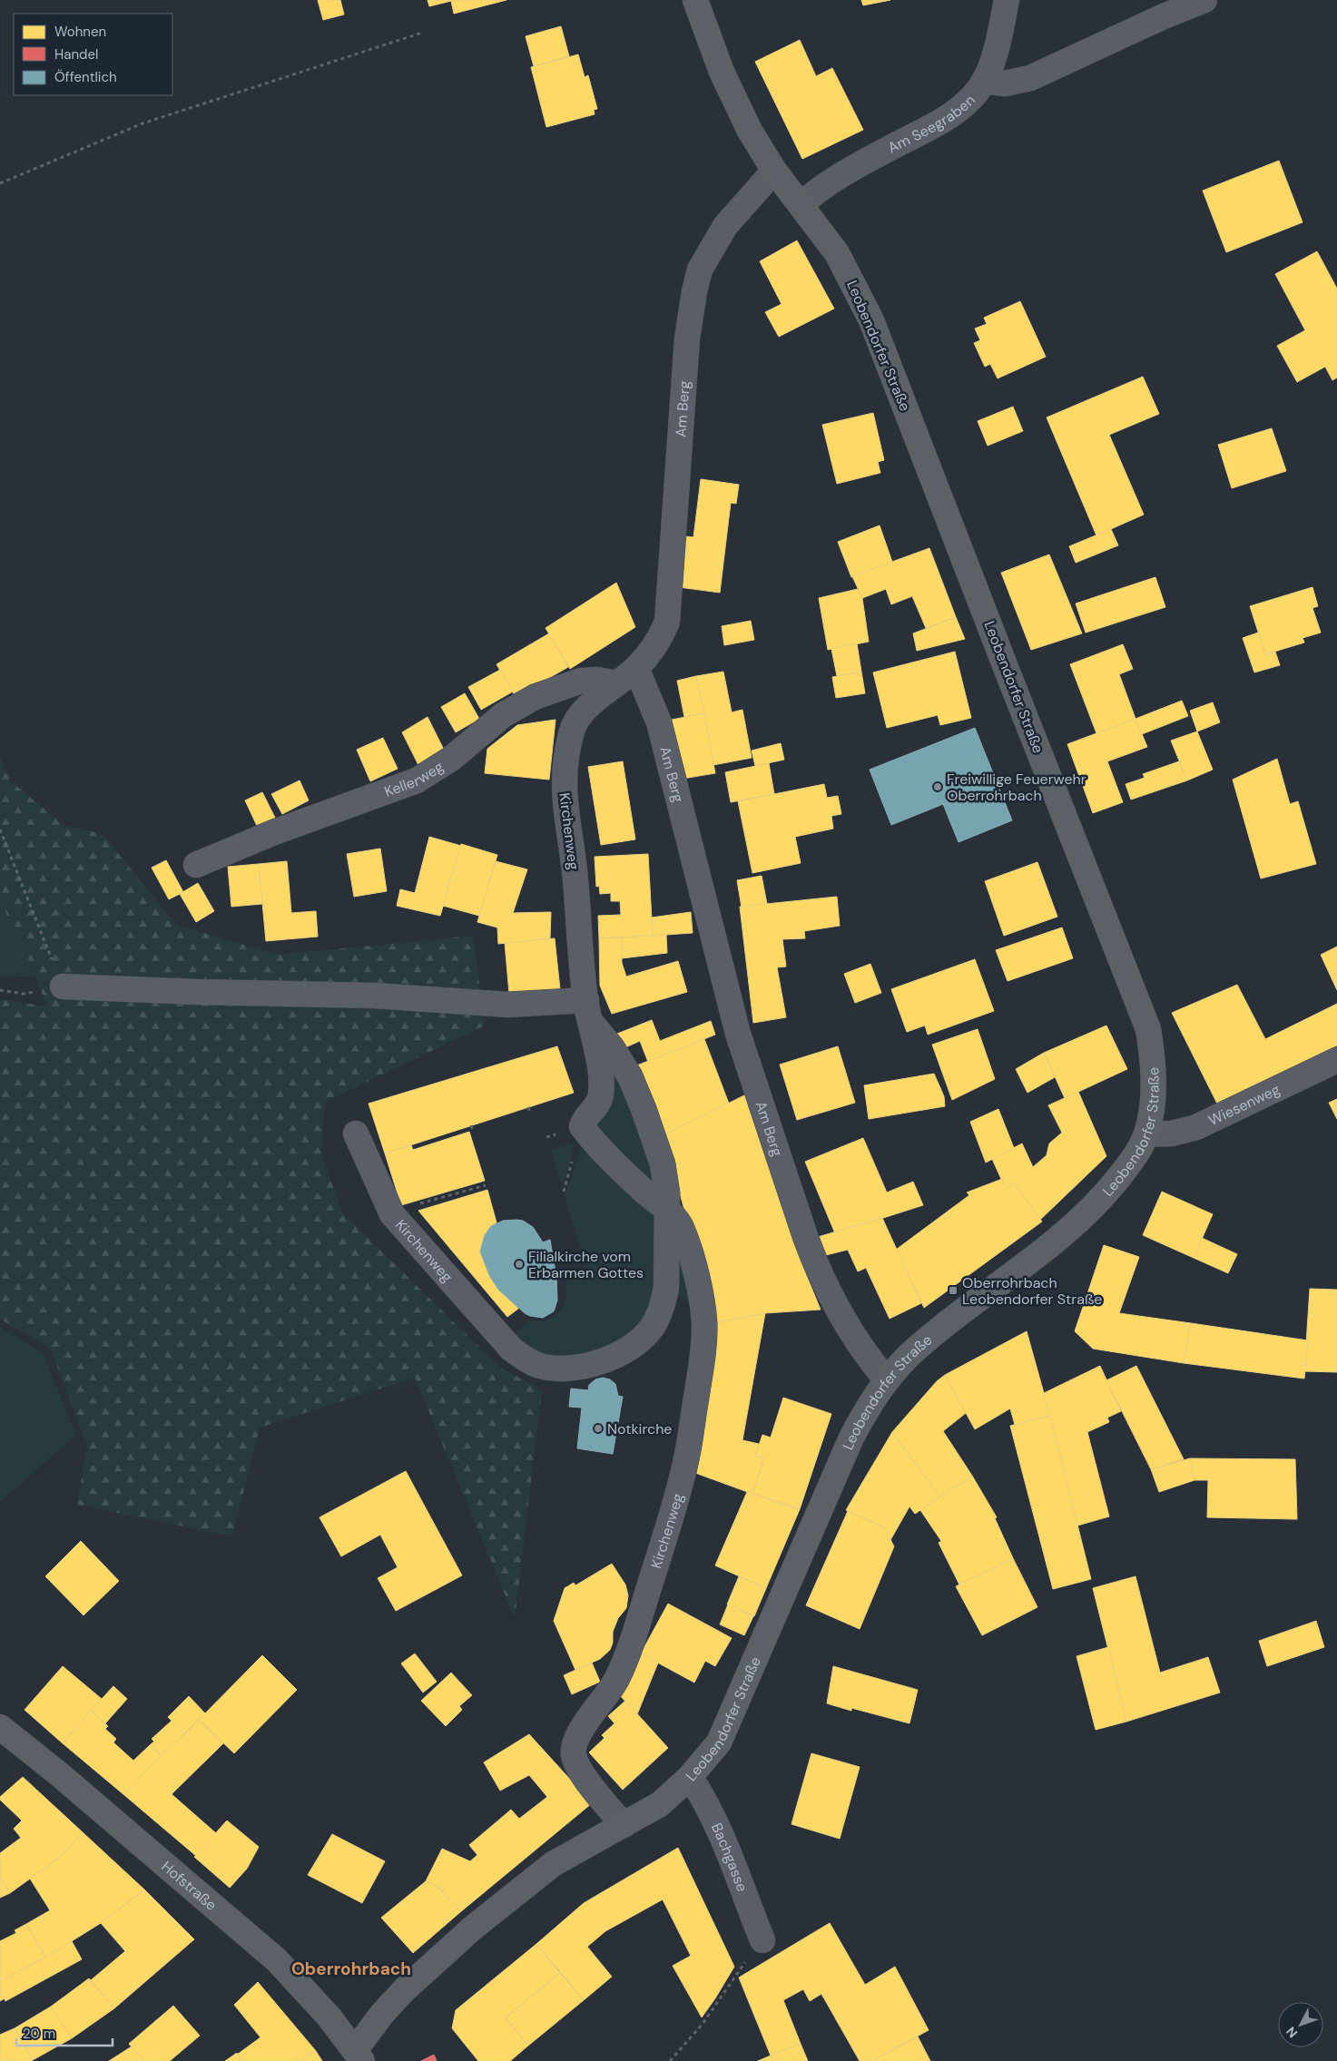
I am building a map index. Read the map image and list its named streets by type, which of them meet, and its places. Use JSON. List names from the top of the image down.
{
  "streets": {
    "main road": ["Leobendorfer Straße", "Hofstraße"],
    "street": [
      "Am Seegraben",
      "Am Berg",
      "Kellerweg",
      "Kirchenweg",
      "Wiesenweg",
      "Bachgasse"
    ]
  },
  "crossings": [
    ["Am Seegraben", "Leobendorfer Straße"],
    ["Leobendorfer Straße", "Am Berg"],
    ["Leobendorfer Straße", "Kirchenweg"],
    ["Leobendorfer Straße", "Wiesenweg"],
    ["Leobendorfer Straße", "Bachgasse"],
    ["Leobendorfer Straße", "Hofstraße"],
    ["Am Berg", "Kellerweg"],
    ["Am Berg", "Kirchenweg"],
    ["Kellerweg", "Kirchenweg"]
  ],
  "districts": ["Oberrohrbach"],
  "places": {
    "other": ["Freiwillige Feuerwehr Oberrohrbach", "Filialkirche vom Erbarmen Gottes", "Notkirche"],
    "transit": ["Oberrohrbach Leobendorfer Straße"]
  },
  "legend": ["Wohnen", "Handel", "Öffentlich"],
  "scale_bar": "20 m",
  "north": "bottom left"
}
